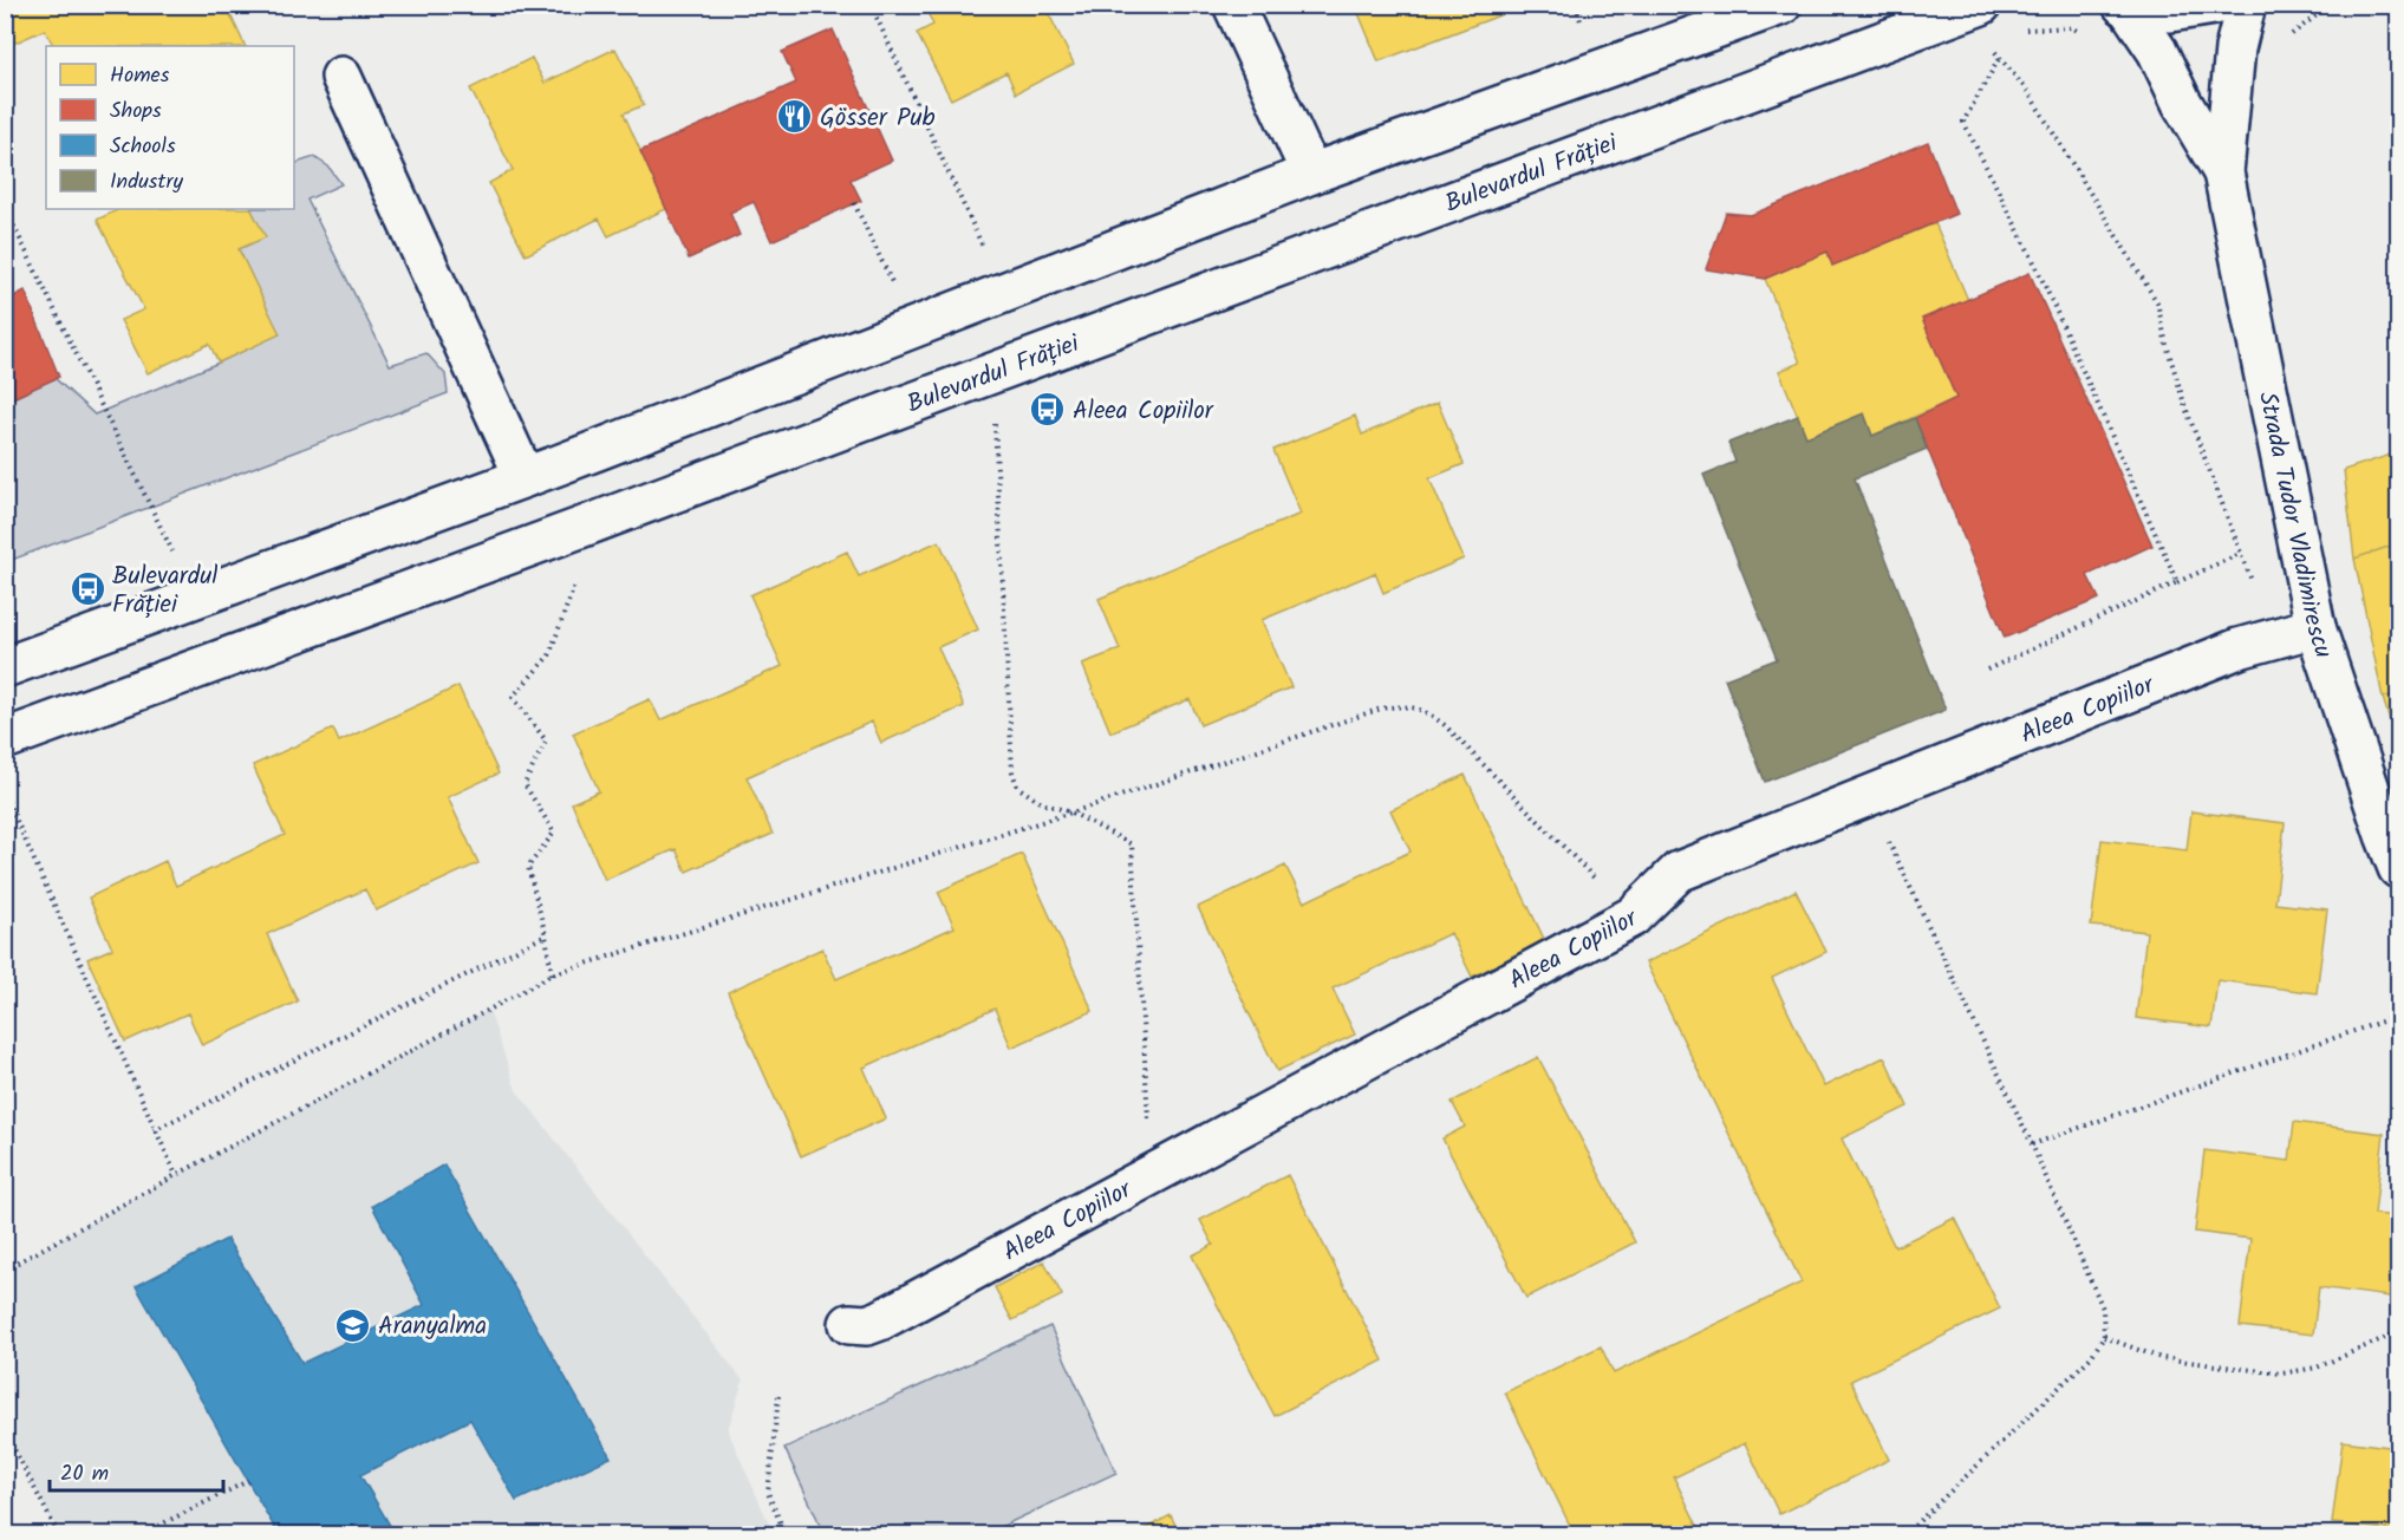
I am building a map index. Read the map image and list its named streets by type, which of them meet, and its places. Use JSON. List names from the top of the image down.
{
  "streets": {
    "main road": ["Bulevardul Frăției", "Strada Tudor Vladimirescu", "Aleea Copiilor"]
  },
  "crossings": [
    ["Strada Tudor Vladimirescu", "Aleea Copiilor"]
  ],
  "places": {
    "restaurant": ["Gösser Pub"],
    "bus stop": ["Aleea Copiilor", "Bulevardul Frăției"],
    "school or university": ["Aranyalma"]
  },
  "legend": [
    "Homes",
    "Shops",
    "Schools",
    "Industry"
  ],
  "scale_bar": "20 m"
}
